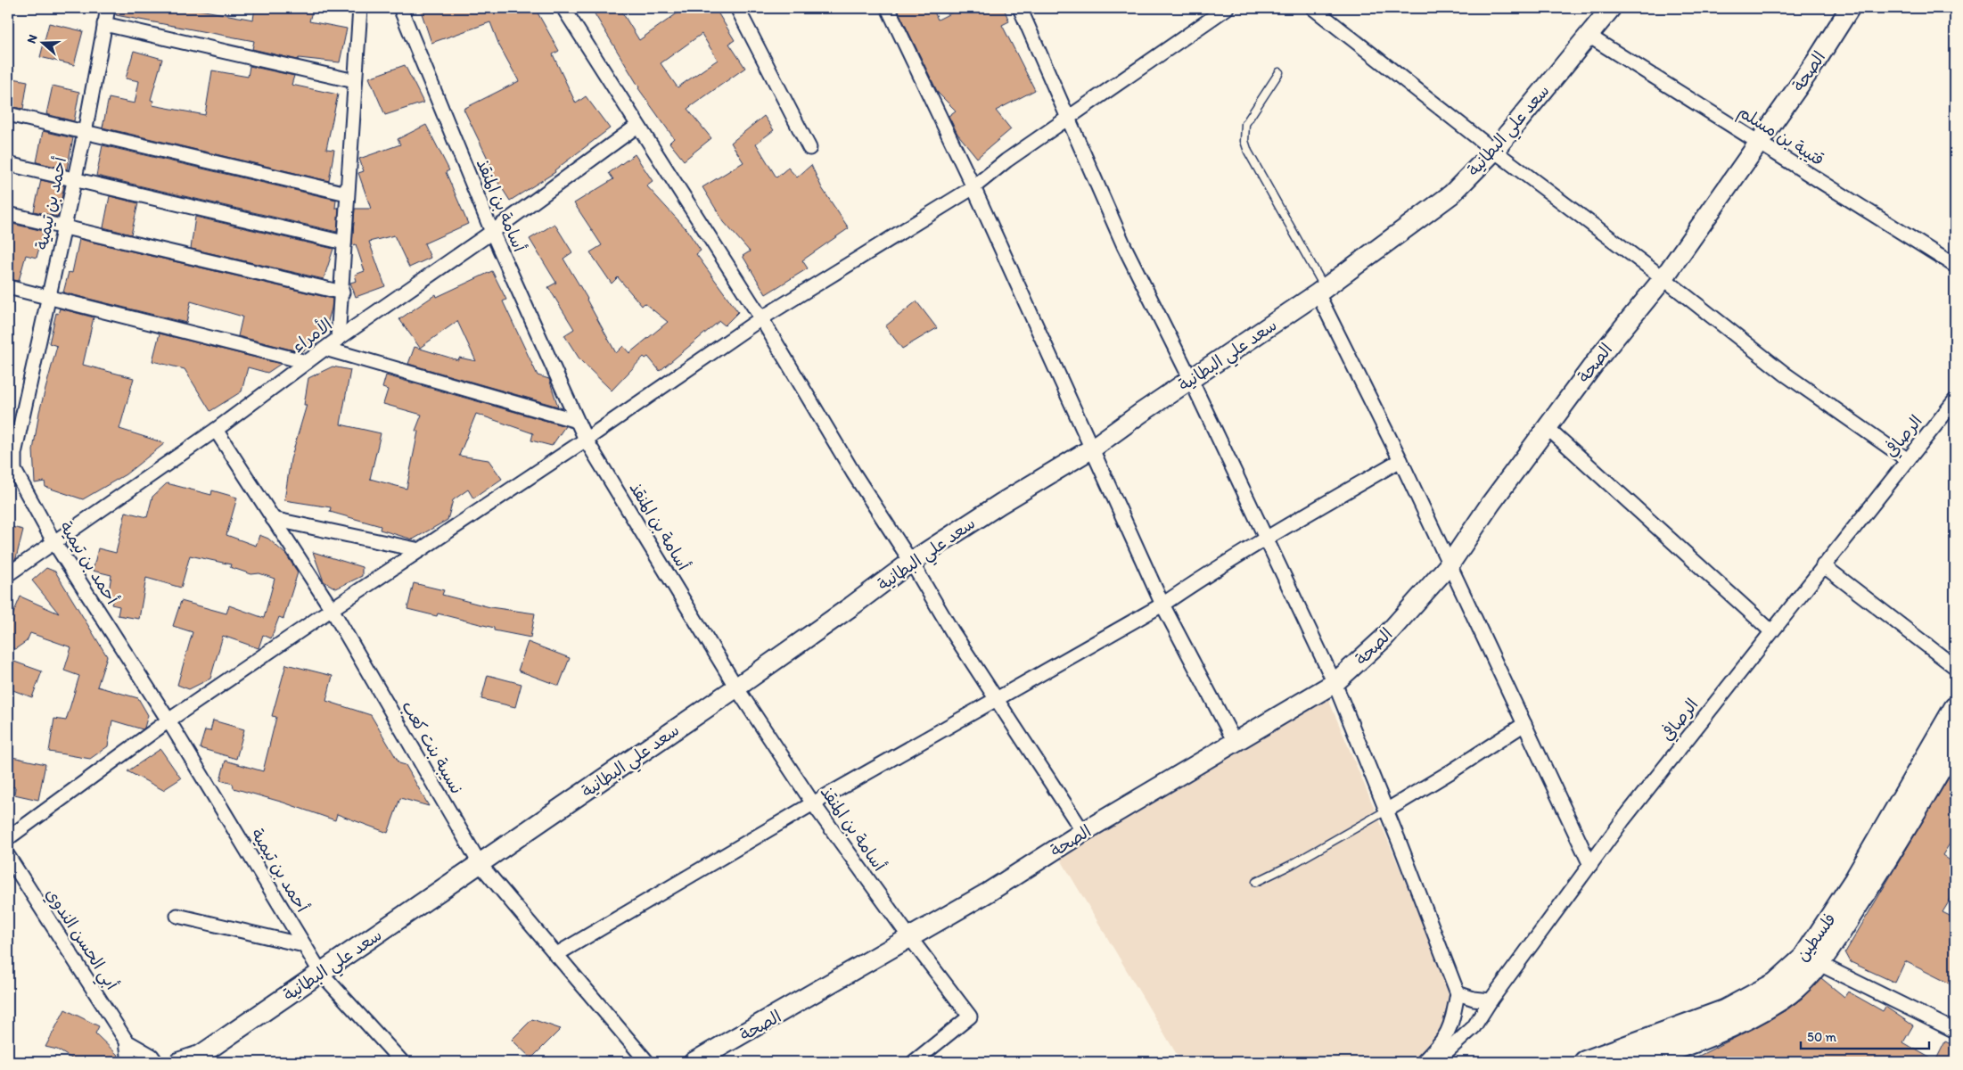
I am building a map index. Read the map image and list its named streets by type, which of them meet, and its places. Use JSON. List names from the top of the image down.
{
  "streets": {
    "main road": ["الصحة", "سعد علي البطانية", "فلسطين"],
    "street": [
      "قتيبة بن مسلم",
      "أحمد بن تيمية",
      "أسامة بن المنقذ",
      "الأمراء",
      "الرصافي",
      "نسيبة بنت كعب",
      "أبي الحسن الندوي"
    ]
  },
  "crossings": [
    ["الصحة", "قتيبة بن مسلم"],
    ["الصحة", "أسامة بن المنقذ"],
    ["سعد علي البطانية", "قتيبة بن مسلم"],
    ["سعد علي البطانية", "أحمد بن تيمية"],
    ["سعد علي البطانية", "أسامة بن المنقذ"],
    ["سعد علي البطانية", "نسيبة بنت كعب"],
    ["أحمد بن تيمية", "الأمراء"],
    ["أسامة بن المنقذ", "الأمراء"],
    ["الأمراء", "نسيبة بنت كعب"]
  ],
  "scale_bar": "50 m",
  "north": "left"
}
